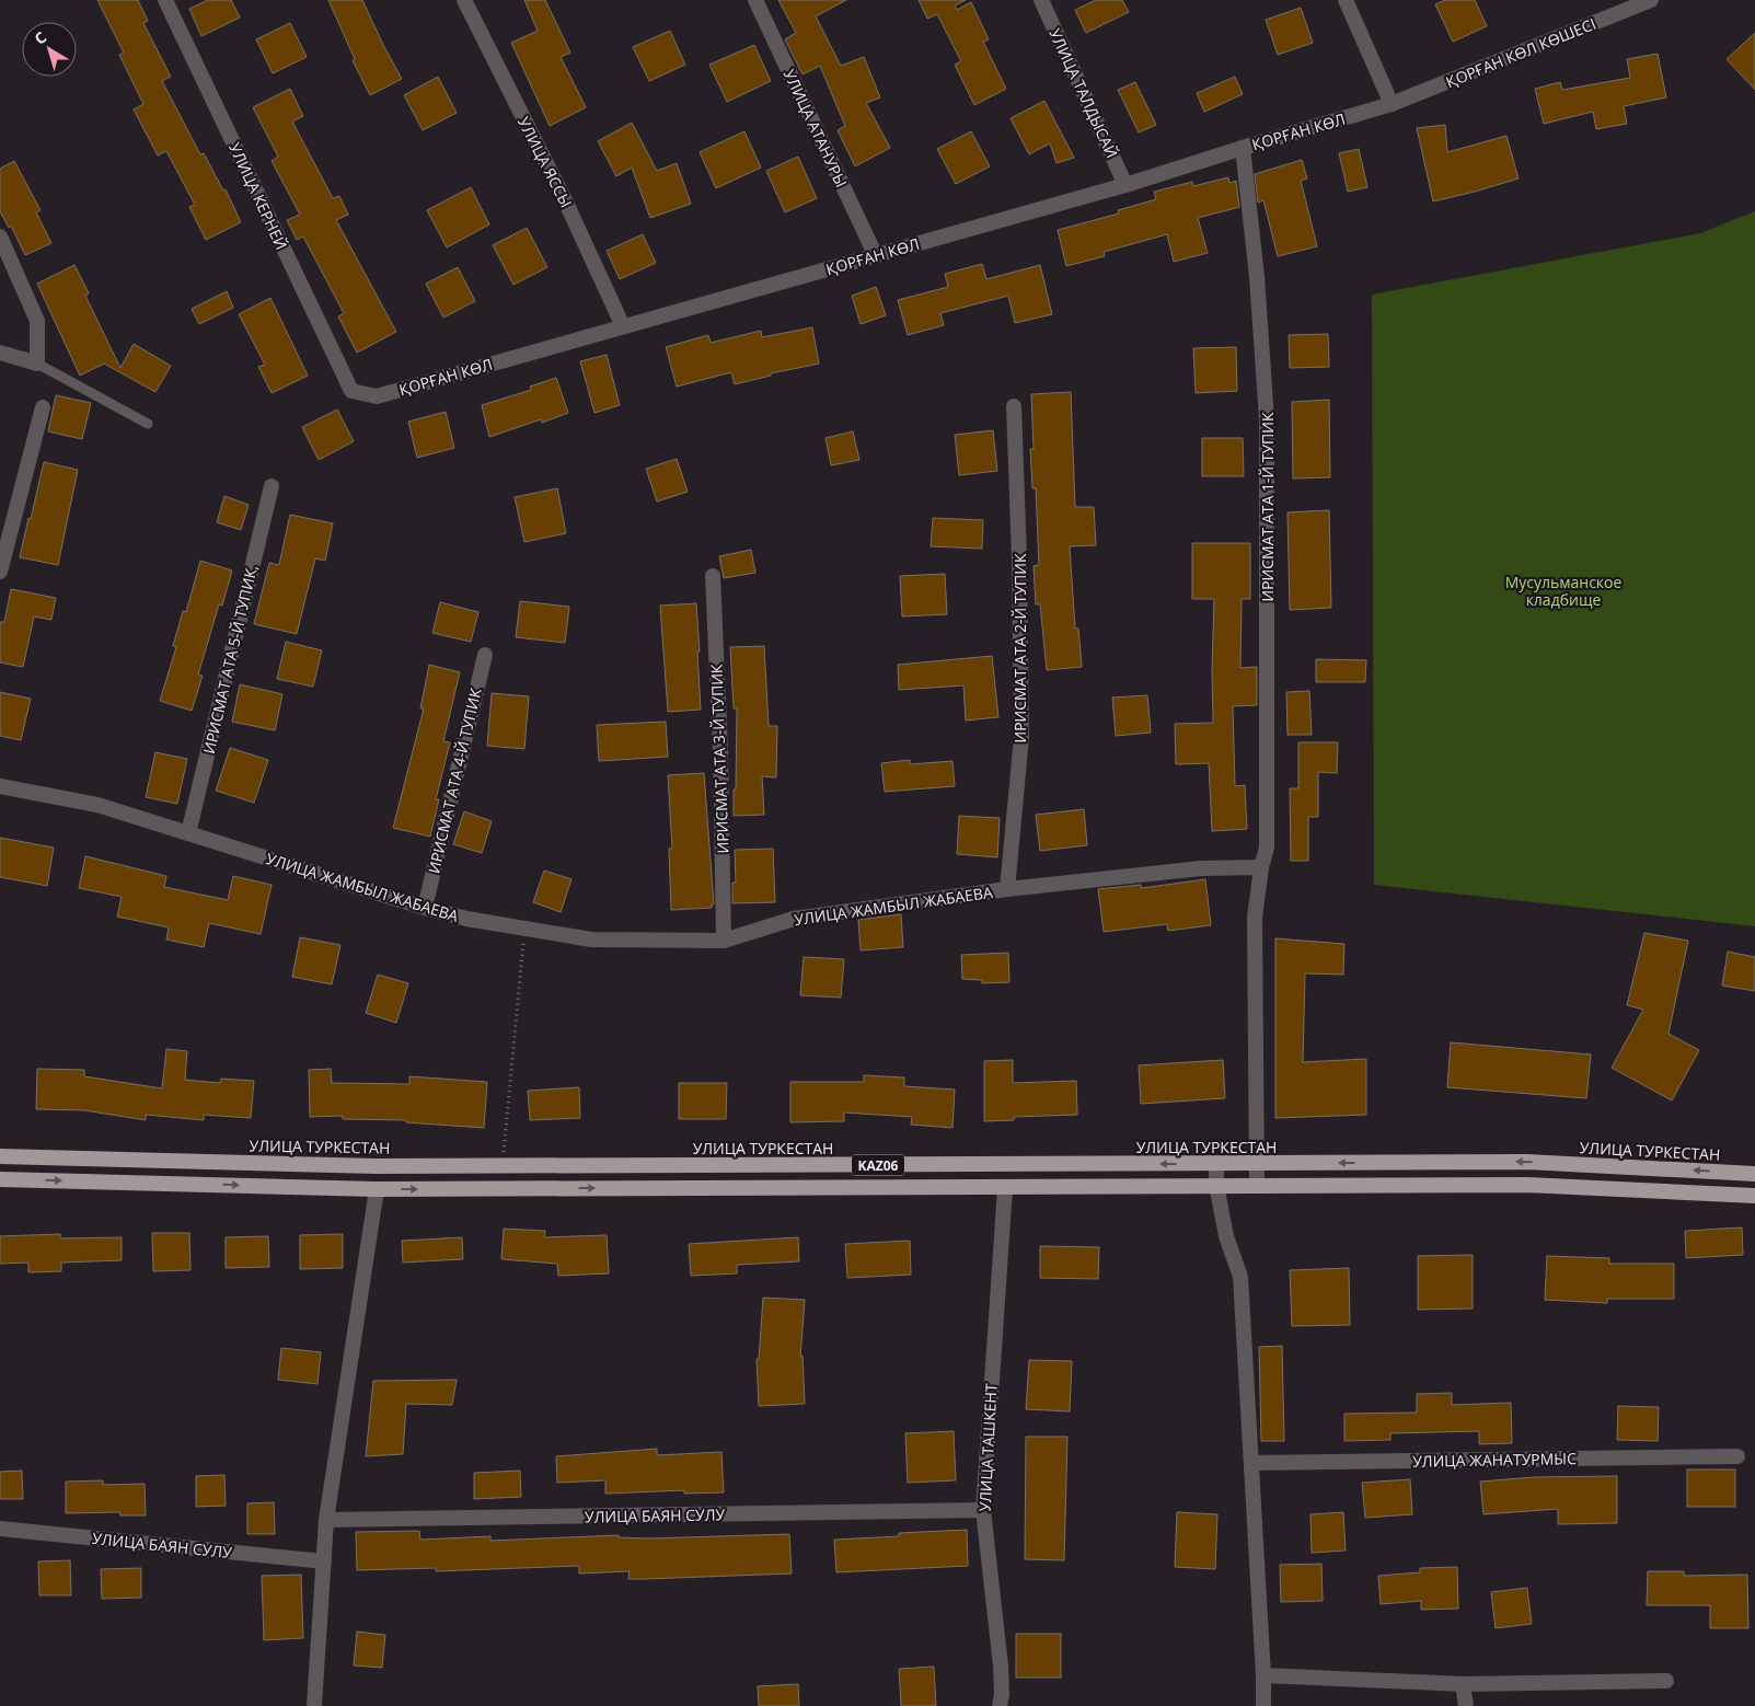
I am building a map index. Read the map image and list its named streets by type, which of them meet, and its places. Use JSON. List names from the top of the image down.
{
  "streets": {
    "highway": ["УЛИЦА ТУРКЕСТАН", "KАZ06"],
    "street": [
      "ҚОРҒАН КӨЛ КӨШЕСІ",
      "УЛИЦА ТАЛДЫСАЙ",
      "УЛИЦА АТАНУРЫ",
      "ҚОРҒАН КӨЛ",
      "УЛИЦА ЯССЫ",
      "УЛИЦА КЕРНЕЙ",
      "ИРИСМАТ АТА 1-Й ТУПИК",
      "ИРИСМАТ АТА 2-Й ТУПИК",
      "ИРИСМАТ АТА 5-Й ТУПИК,",
      "ИРИСМАТ АТА 3-Й ТУПИК",
      "ИРИСМАТ АТА 4-Й ТУПИК",
      "УЛИЦА ЖАМБЫЛ ЖАБАЕВА",
      "УЛИЦА ТАШКЕНТ",
      "УЛИЦА ЖАНАТУРМЫС",
      "УЛИЦА БАЯН СУЛУ"
    ]
  },
  "crossings": [
    ["ҚОРҒАН КӨЛ КӨШЕСІ", "ҚОРҒАН КӨЛ"],
    ["УЛИЦА ТАЛДЫСАЙ", "ҚОРҒАН КӨЛ"],
    ["УЛИЦА АТАНУРЫ", "ҚОРҒАН КӨЛ"],
    ["ҚОРҒАН КӨЛ", "УЛИЦА ЯССЫ"],
    ["ҚОРҒАН КӨЛ", "УЛИЦА КЕРНЕЙ"],
    ["ҚОРҒАН КӨЛ", "ИРИСМАТ АТА 1-Й ТУПИК"],
    ["ИРИСМАТ АТА 1-Й ТУПИК", "УЛИЦА ЖАМБЫЛ ЖАБАЕВА"],
    ["ИРИСМАТ АТА 2-Й ТУПИК", "УЛИЦА ЖАМБЫЛ ЖАБАЕВА"],
    ["ИРИСМАТ АТА 5-Й ТУПИК,", "УЛИЦА ЖАМБЫЛ ЖАБАЕВА"],
    ["ИРИСМАТ АТА 3-Й ТУПИК", "УЛИЦА ЖАМБЫЛ ЖАБАЕВА"],
    ["ИРИСМАТ АТА 4-Й ТУПИК", "УЛИЦА ЖАМБЫЛ ЖАБАЕВА"],
    ["KАZ06", "УЛИЦА ТАШКЕНТ"],
    ["УЛИЦА ТАШКЕНТ", "УЛИЦА БАЯН СУЛУ"]
  ],
  "parks": ["Мусульманское кладбище"],
  "north": "top left"
}
